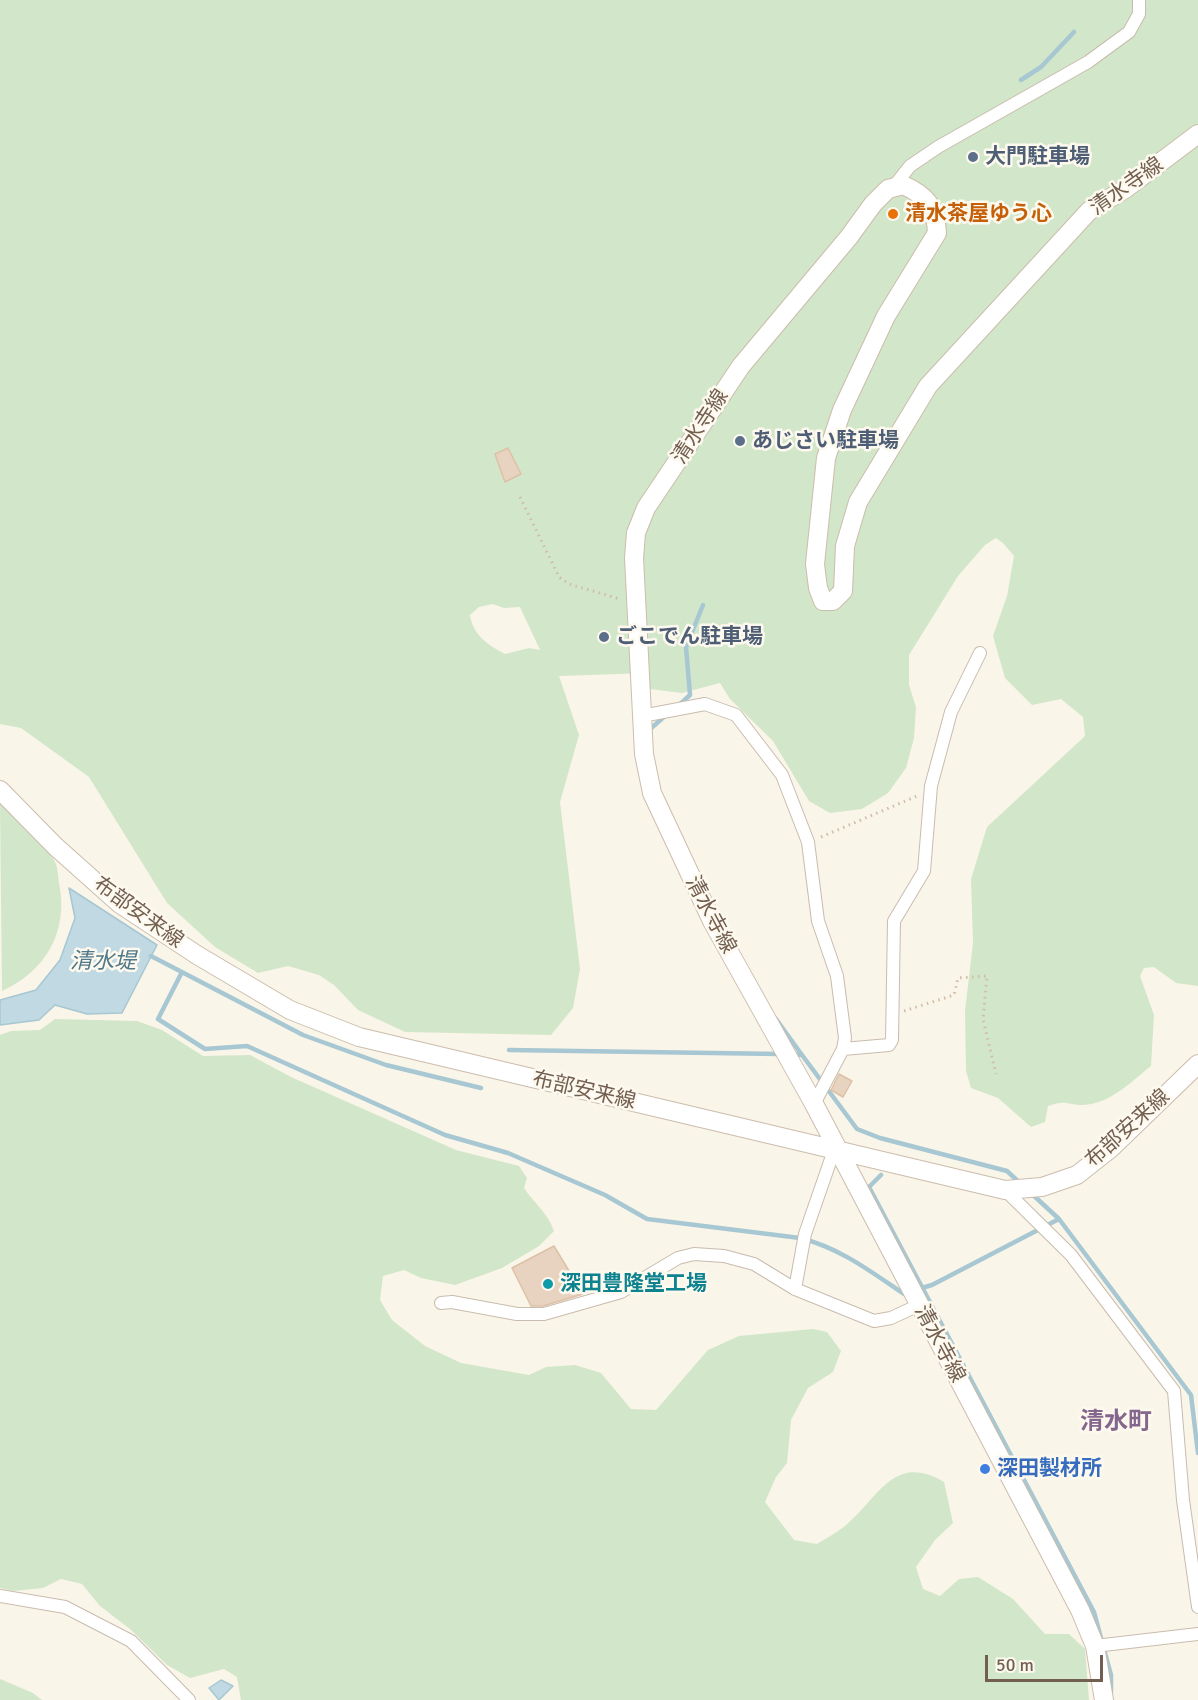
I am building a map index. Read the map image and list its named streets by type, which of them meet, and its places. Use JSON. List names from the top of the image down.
{
  "streets": {
    "main road": ["清水寺線", "布部安来線"]
  },
  "crossings": [
    ["清水寺線", "布部安来線"]
  ],
  "districts": ["清水町"],
  "water": ["清水堤"],
  "places": [
    "大門駐車場",
    "清水茶屋ゆう心",
    "あじさい駐車場",
    "ごこでん駐車場",
    "深田豊隆堂工場",
    "深田製材所"
  ],
  "scale_bar": "50 m"
}
